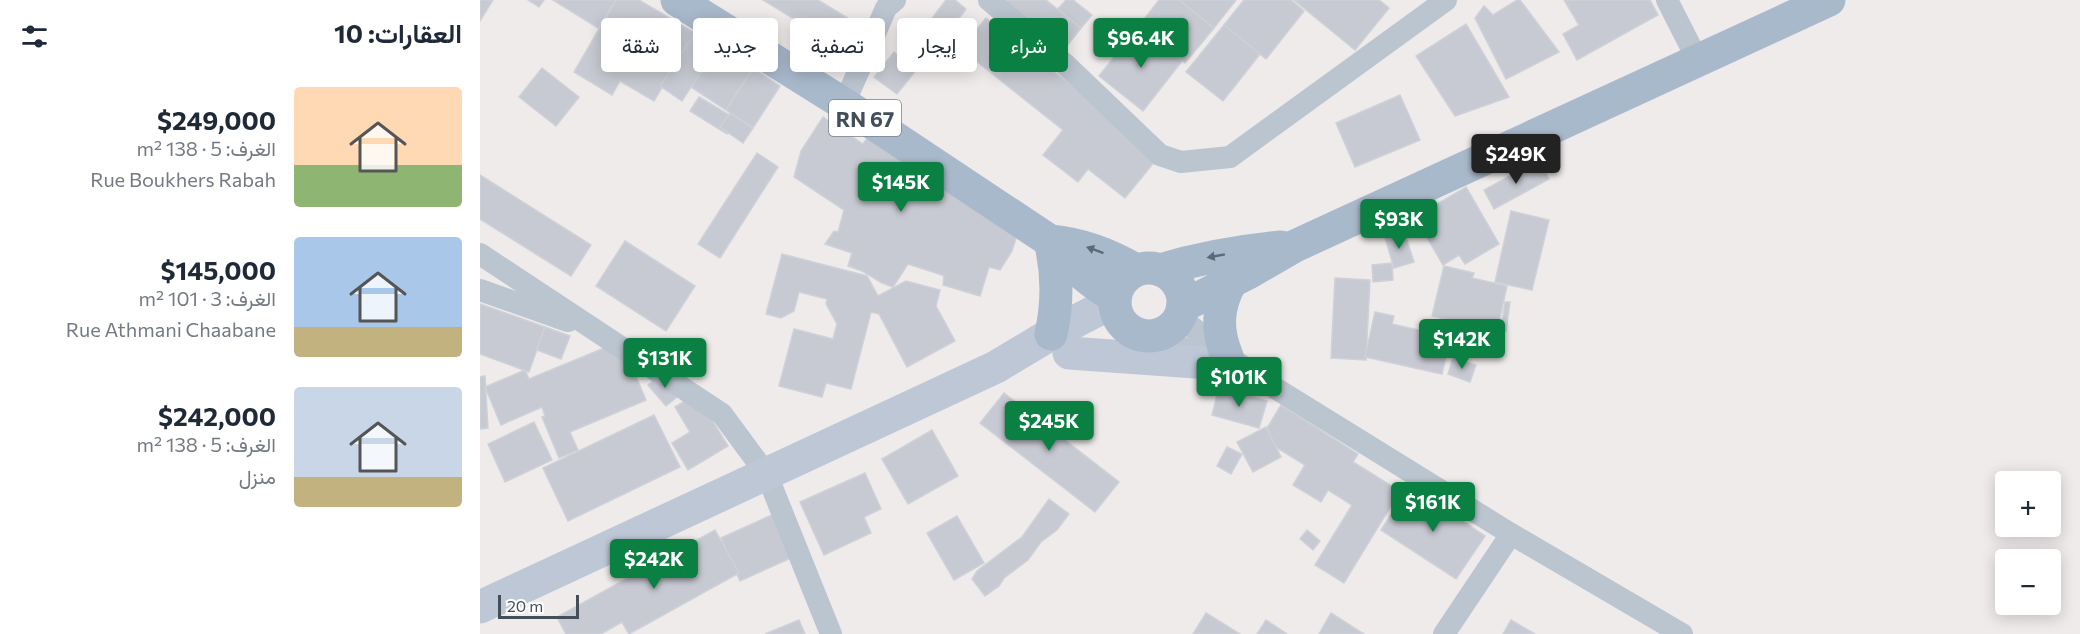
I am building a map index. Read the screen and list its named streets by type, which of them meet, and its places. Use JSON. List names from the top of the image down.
{
  "streets": {
    "main road": ["RN 67"]
  },
  "scale_bar": "20 m",
  "page": {
    "heading": "العقارات: 10",
    "price": [
      "$96.4K",
      "$249K",
      "$145K",
      "$93K",
      "$142K",
      "$131K",
      "$101K",
      "$245K",
      "$161K",
      "$242K"
    ],
    "chip": [
      "شراء",
      "إيجار",
      "تصفية",
      "جديد",
      "شقة"
    ],
    "list": [
      {
        "name": "$249,000",
        "note": "الغرف: 5 · 138 m² · Rue Boukhers Rabah"
      },
      {
        "name": "$145,000",
        "note": "الغرف: 3 · 101 m² · Rue Athmani Chaabane"
      },
      {
        "name": "$242,000",
        "note": "الغرف: 5 · 138 m² · منزل"
      }
    ],
    "map_buttons": ["+", "−"],
    "scale": "20 m"
  }
}
